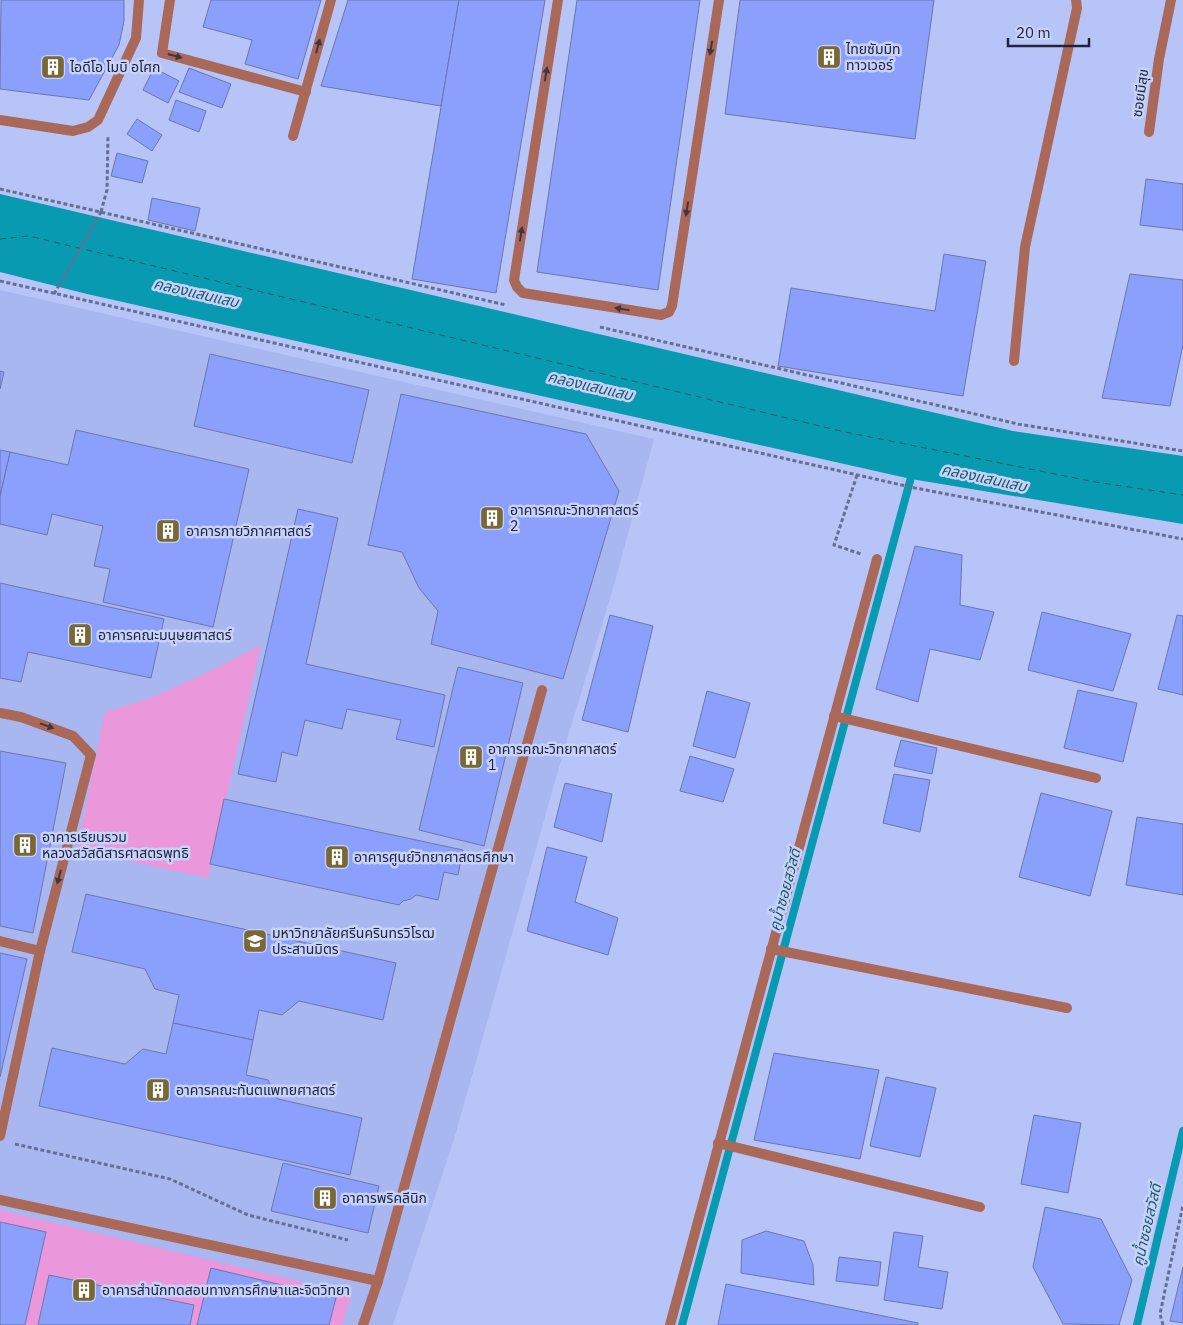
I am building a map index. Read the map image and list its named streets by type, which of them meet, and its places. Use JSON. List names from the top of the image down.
{
  "streets": {
    "street": ["ซอยมีสุข"]
  },
  "water": ["คลองแสนแสบ", "คูน้ำซอยสวัสดี"],
  "places": {
    "building": [
      "ไทยซัมมิท ทาวเวอร์",
      "ไอดีโอ โมบิ อโศก",
      "อาคารคณะวิทยาศาสตร์ 2",
      "อาคารกายวิภาคศาสตร์",
      "อาคารคณะมนุษยศาสตร์",
      "อาคารคณะวิทยาศาสตร์ 1",
      "อาคารเรียนรวม หลวงสวัสดิสารศาสตรพุทธิ",
      "อาคารศูนย์วิทยาศาสตรศึกษา",
      "อาคารคณะทันตแพทยศาสตร์",
      "อาคารพริคลีนิก",
      "อาคารสำนักทดสอบทางการศึกษาและจิตวิทยา"
    ],
    "school or university": ["มหาวิทยาลัยศรีนครินทรวิโรฒ ประสานมิตร"]
  },
  "scale_bar": "20 m"
}
